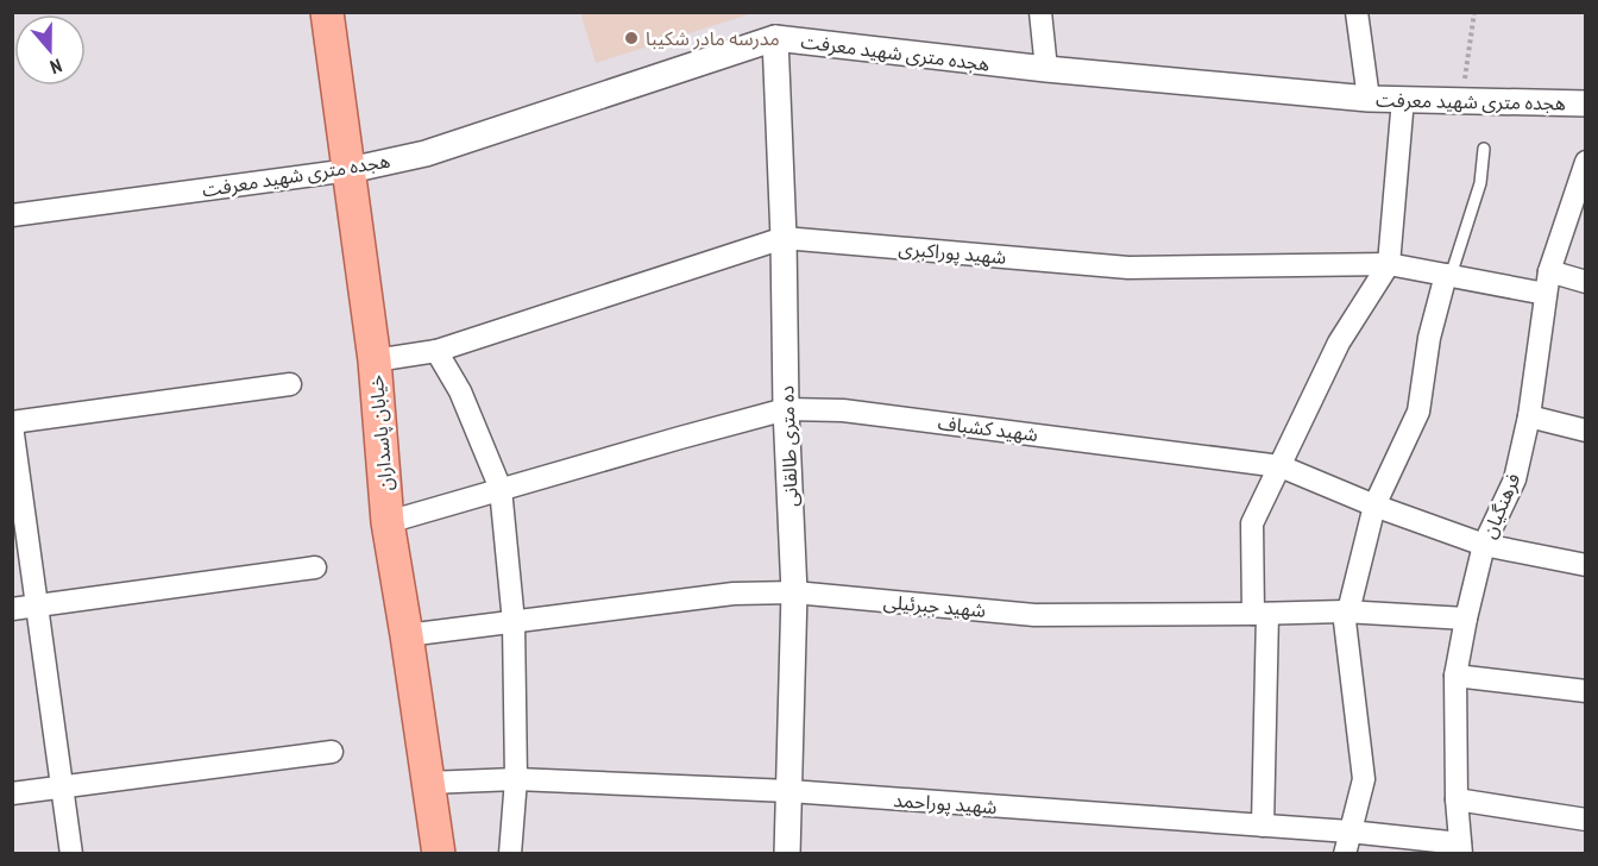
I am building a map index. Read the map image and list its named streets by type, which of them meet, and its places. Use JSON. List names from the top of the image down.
{
  "streets": {
    "main road": ["خیابان پاسداران"],
    "street": [
      "هجده متری شهید معرفت",
      "شهید پوراکبری",
      "شهید کشباف",
      "ده متری طالقانی",
      "فرهنگیان",
      "شهید جبرئیلی",
      "شهید پوراحمد"
    ]
  },
  "crossings": [
    ["هجده متری شهید معرفت", "خیابان پاسداران"],
    ["هجده متری شهید معرفت", "ده متری طالقانی"],
    ["شهید پوراکبری", "خیابان پاسداران"],
    ["شهید پوراکبری", "ده متری طالقانی"],
    ["شهید پوراکبری", "فرهنگیان"],
    ["شهید کشباف", "خیابان پاسداران"],
    ["شهید کشباف", "ده متری طالقانی"],
    ["شهید کشباف", "فرهنگیان"],
    ["خیابان پاسداران", "شهید جبرئیلی"],
    ["خیابان پاسداران", "شهید پوراحمد"],
    ["ده متری طالقانی", "شهید جبرئیلی"],
    ["ده متری طالقانی", "شهید پوراحمد"],
    ["فرهنگیان", "شهید جبرئیلی"],
    ["فرهنگیان", "شهید پوراحمد"]
  ],
  "places": ["مدرسه مادر شکیبا"],
  "north": "bottom"
}
